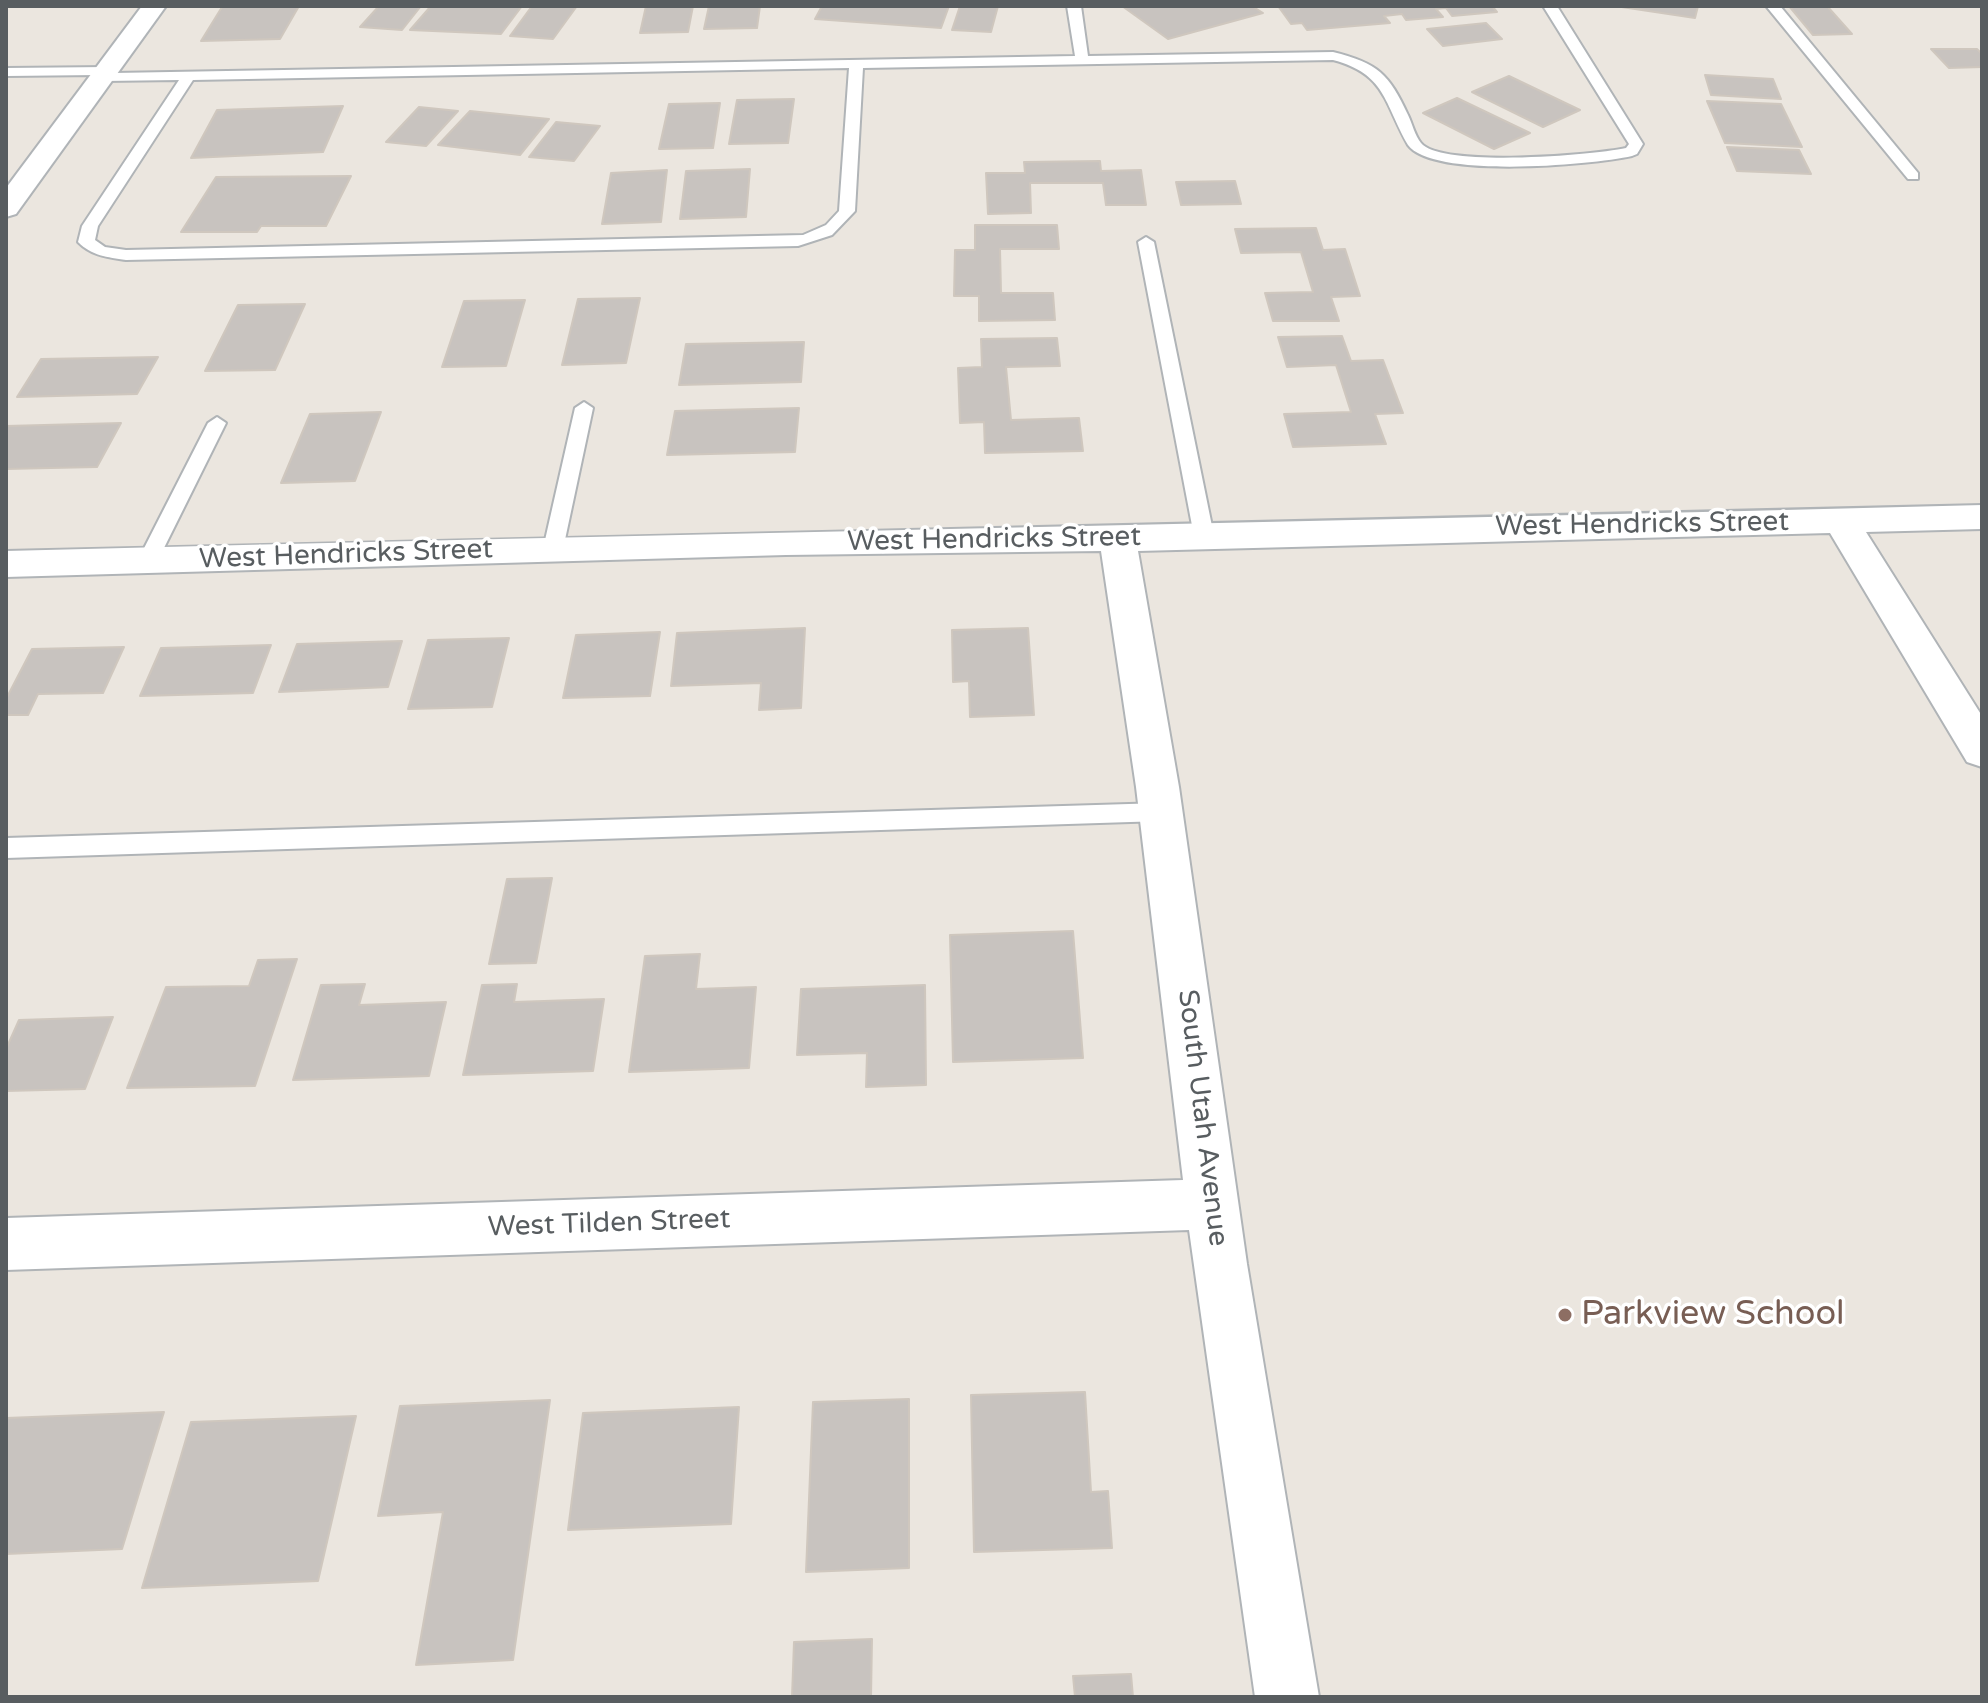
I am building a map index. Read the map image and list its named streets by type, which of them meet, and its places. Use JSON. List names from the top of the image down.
{
  "streets": {
    "street": ["West Hendricks Street", "South Utah Avenue", "West Tilden Street"]
  },
  "crossings": [
    ["West Hendricks Street", "South Utah Avenue"],
    ["South Utah Avenue", "West Tilden Street"]
  ],
  "places": ["Parkview School"]
}
